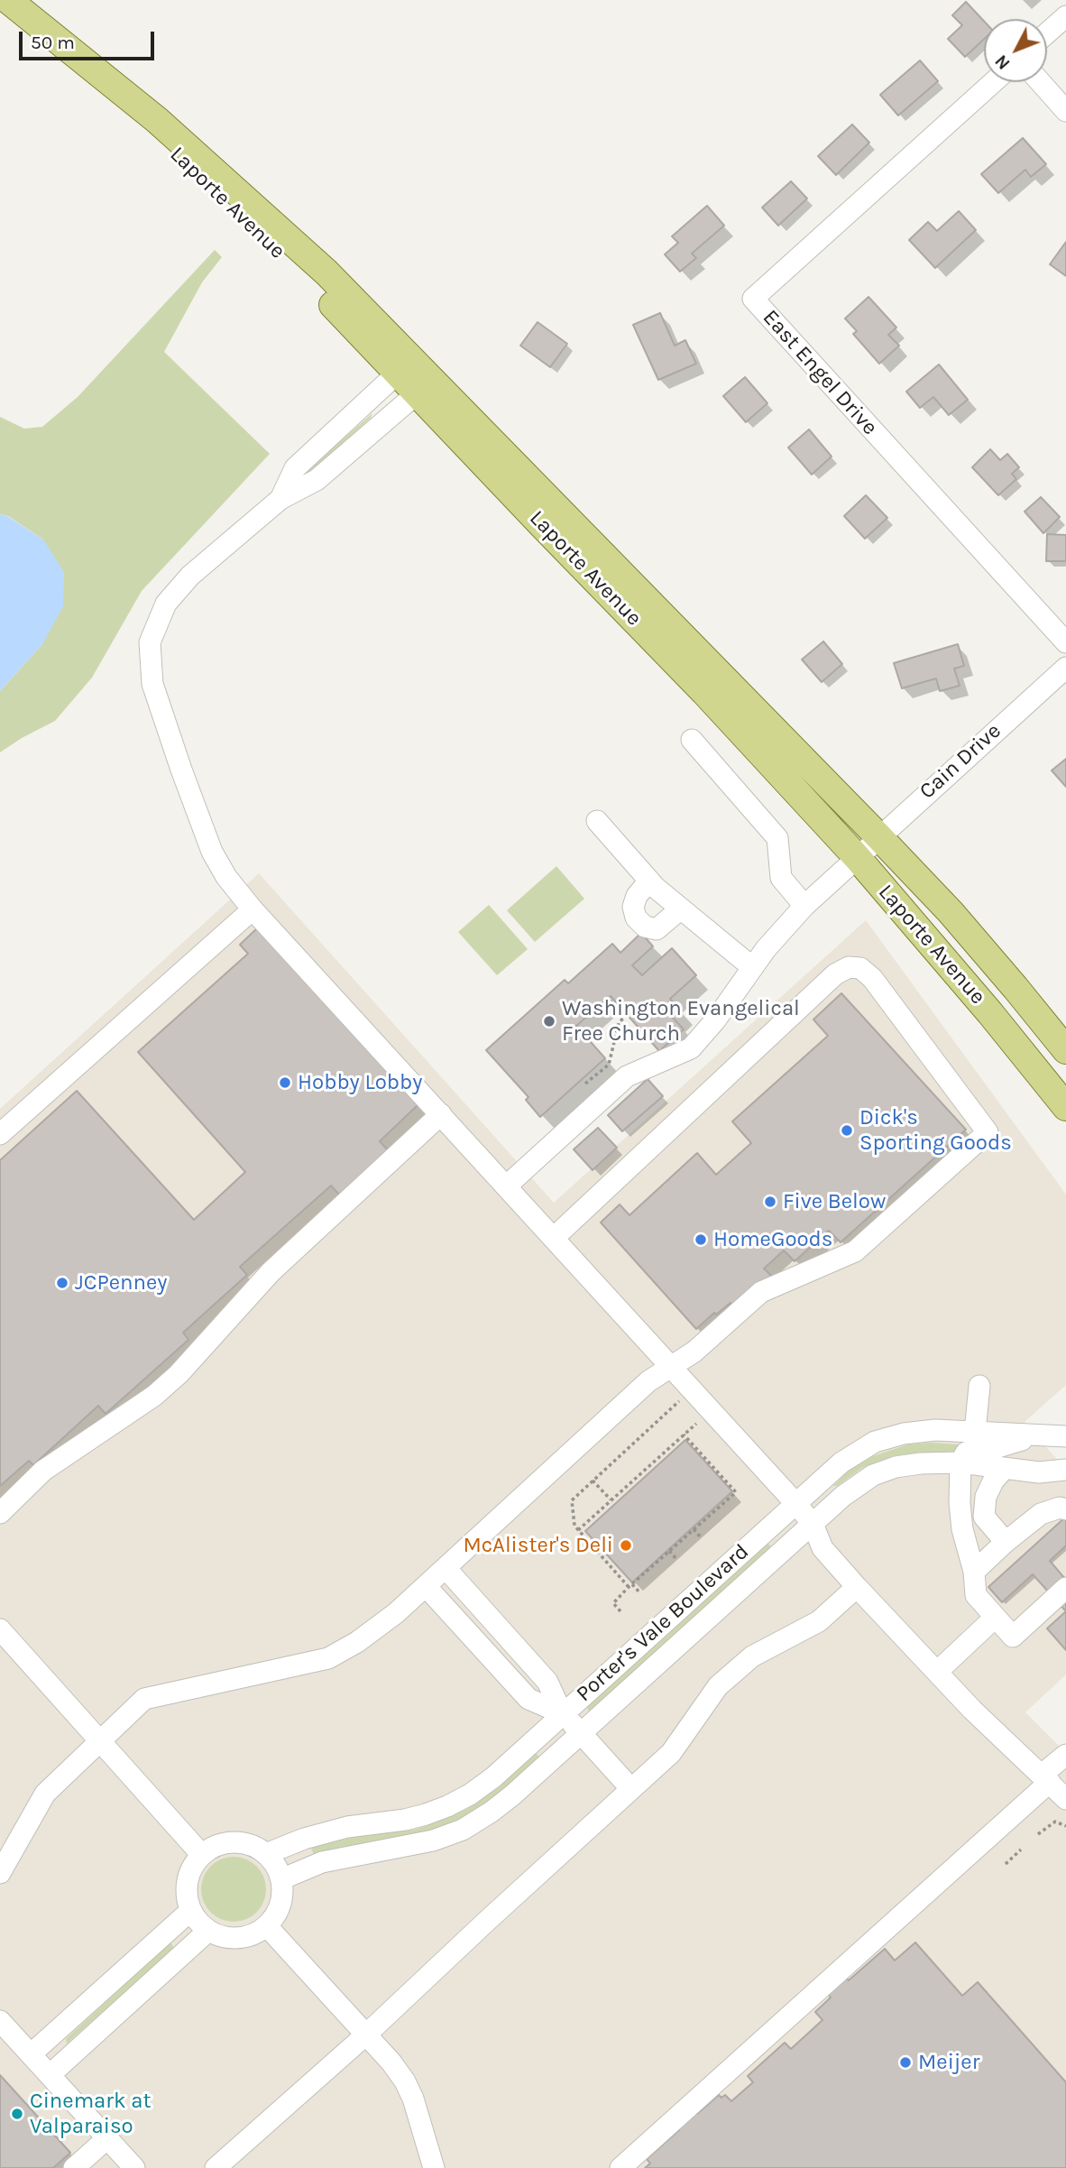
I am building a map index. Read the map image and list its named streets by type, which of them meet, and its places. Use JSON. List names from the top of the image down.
{
  "streets": {
    "main road": ["Laporte Avenue"],
    "street": ["East Engel Drive", "Cain Drive", "Porter's Vale Boulevard"]
  },
  "crossings": [
    ["Laporte Avenue", "Cain Drive"]
  ],
  "places": [
    "Washington Evangelical Free Church",
    "Hobby Lobby",
    "Dick's Sporting Goods",
    "Five Below",
    "HomeGoods",
    "JCPenney",
    "McAlister's Deli",
    "Meijer",
    "Cinemark at Valparaiso"
  ],
  "scale_bar": "50 m",
  "north": "bottom left"
}
